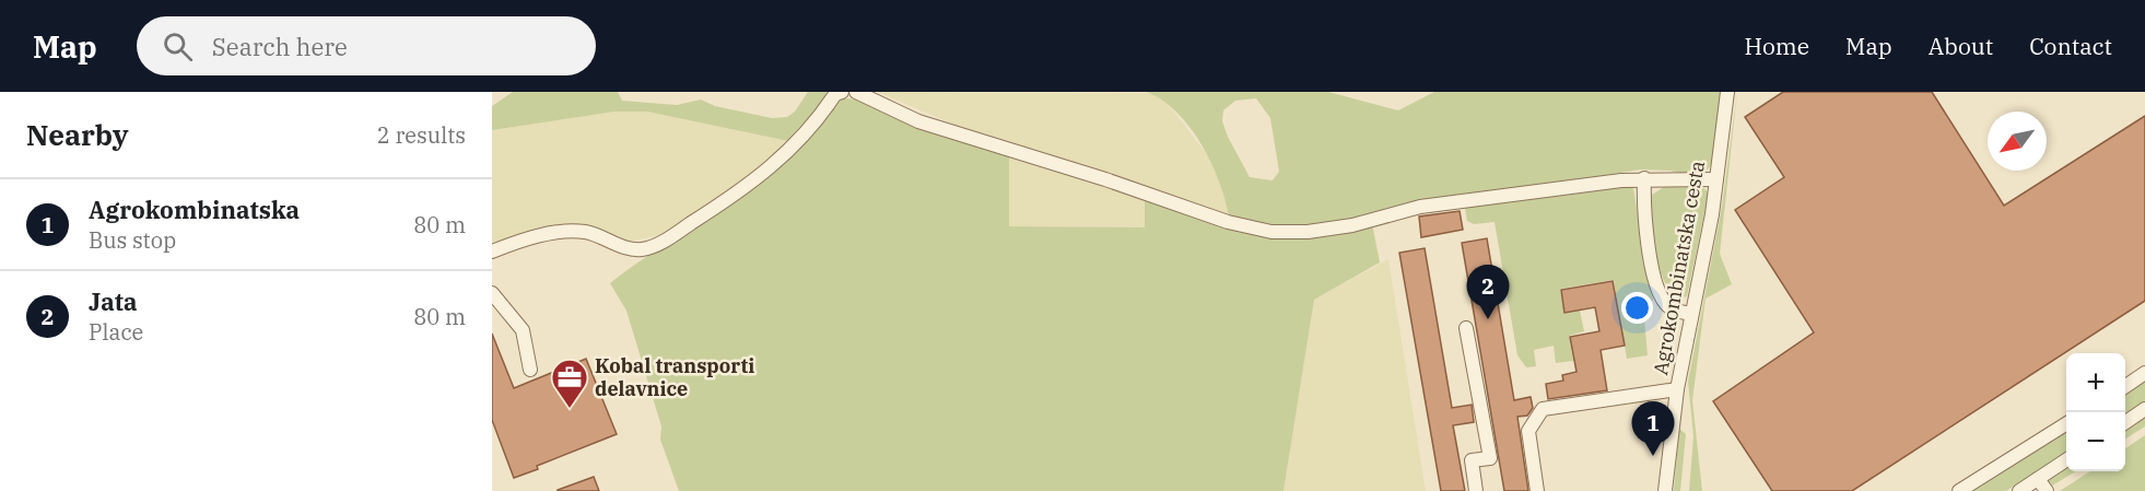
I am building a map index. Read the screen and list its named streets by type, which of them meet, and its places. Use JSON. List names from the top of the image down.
{
  "streets": {
    "street": ["Agrokombinatska cesta"]
  },
  "places": {
    "office": ["Kobal transporti delavnice"]
  },
  "north": "bottom left",
  "page": {
    "header": "Map",
    "search": "Search here",
    "nav": [
      "Home",
      "Map",
      "About",
      "Contact"
    ],
    "heading": ["Nearby", "2 results"],
    "list": [
      {
        "mark": "1",
        "name": "Agrokombinatska",
        "note": "Bus stop",
        "value": "80 m"
      },
      {
        "mark": "2",
        "name": "Jata",
        "note": "Place",
        "value": "80 m"
      }
    ],
    "pins": ["2", "1"],
    "map_buttons": ["+", "−"]
  }
}
